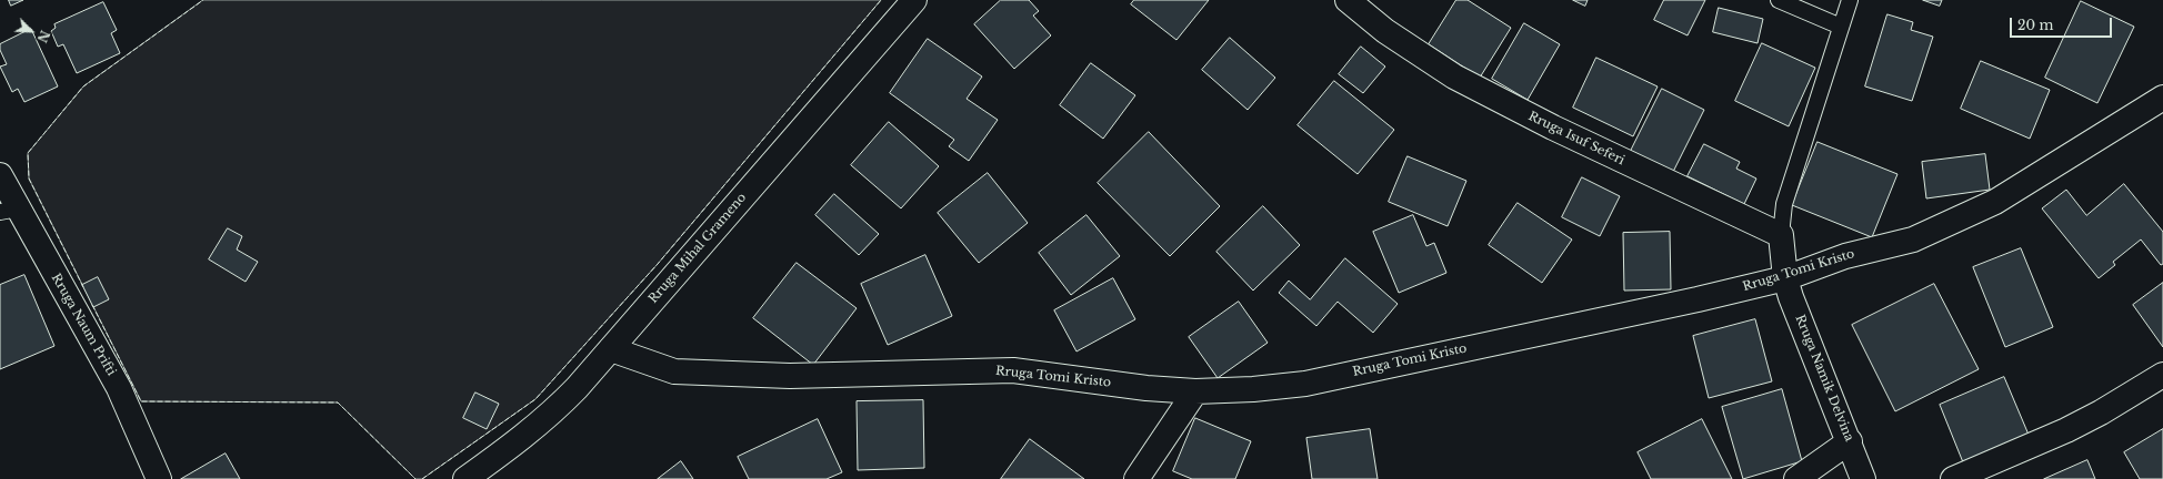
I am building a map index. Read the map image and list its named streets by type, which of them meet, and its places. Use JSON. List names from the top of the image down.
{
  "streets": {
    "street": [
      "Rruga Isuf Seferi",
      "Rruga Mihal Grameno",
      "Rruga Tomi Kristo",
      "Rruga Naum Prifti",
      "Rruga Namik Delvina"
    ]
  },
  "crossings": [
    ["Rruga Mihal Grameno", "Rruga Tomi Kristo"],
    ["Rruga Tomi Kristo", "Rruga Namik Delvina"]
  ],
  "scale_bar": "20 m",
  "north": "bottom right"
}
